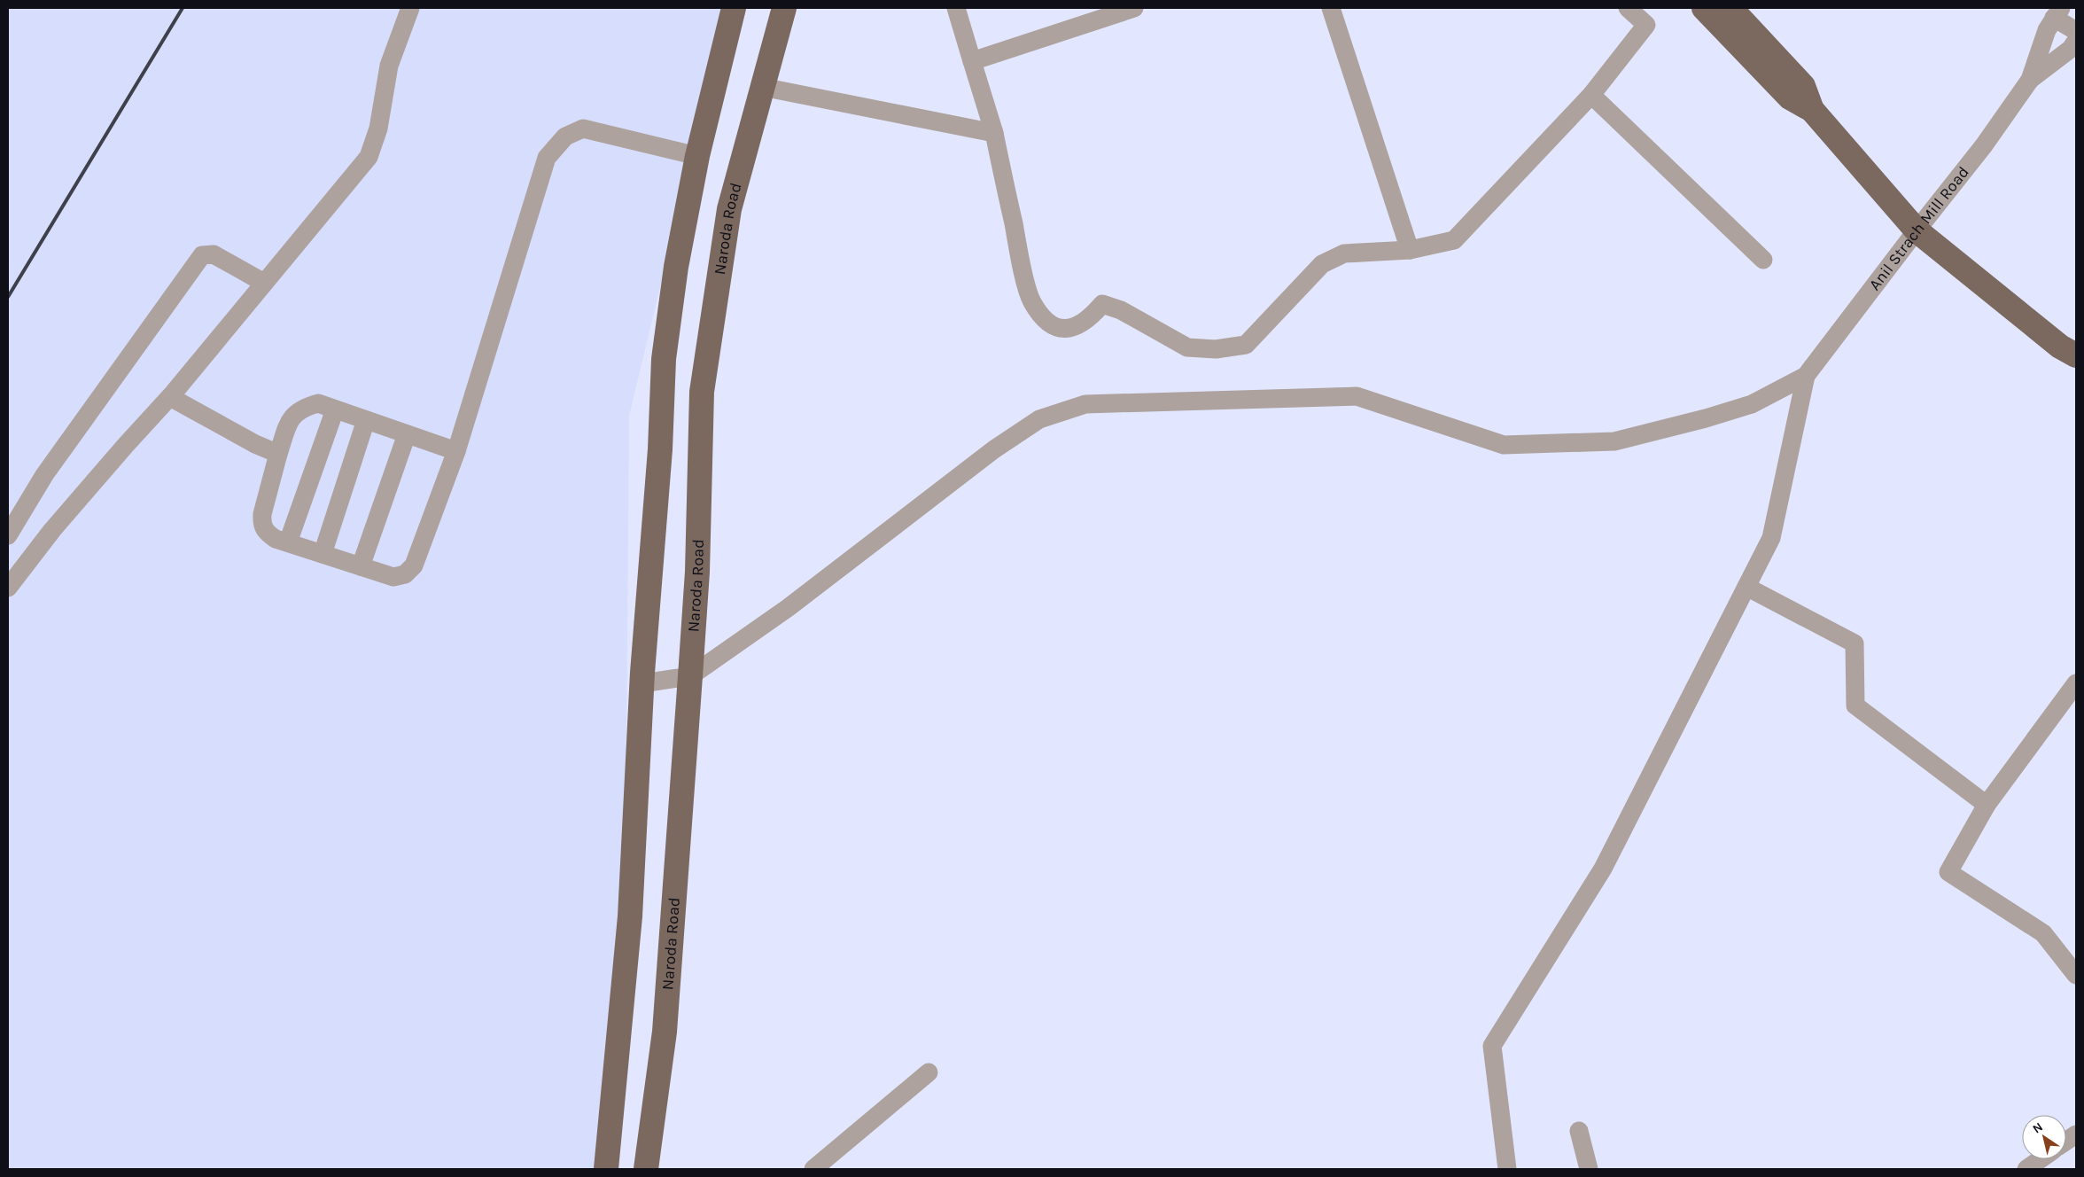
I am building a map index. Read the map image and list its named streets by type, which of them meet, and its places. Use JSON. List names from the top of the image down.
{
  "streets": {
    "main road": ["Naroda Road"],
    "street": ["Anil Strach Mill Road"]
  },
  "north": "top left"
}
